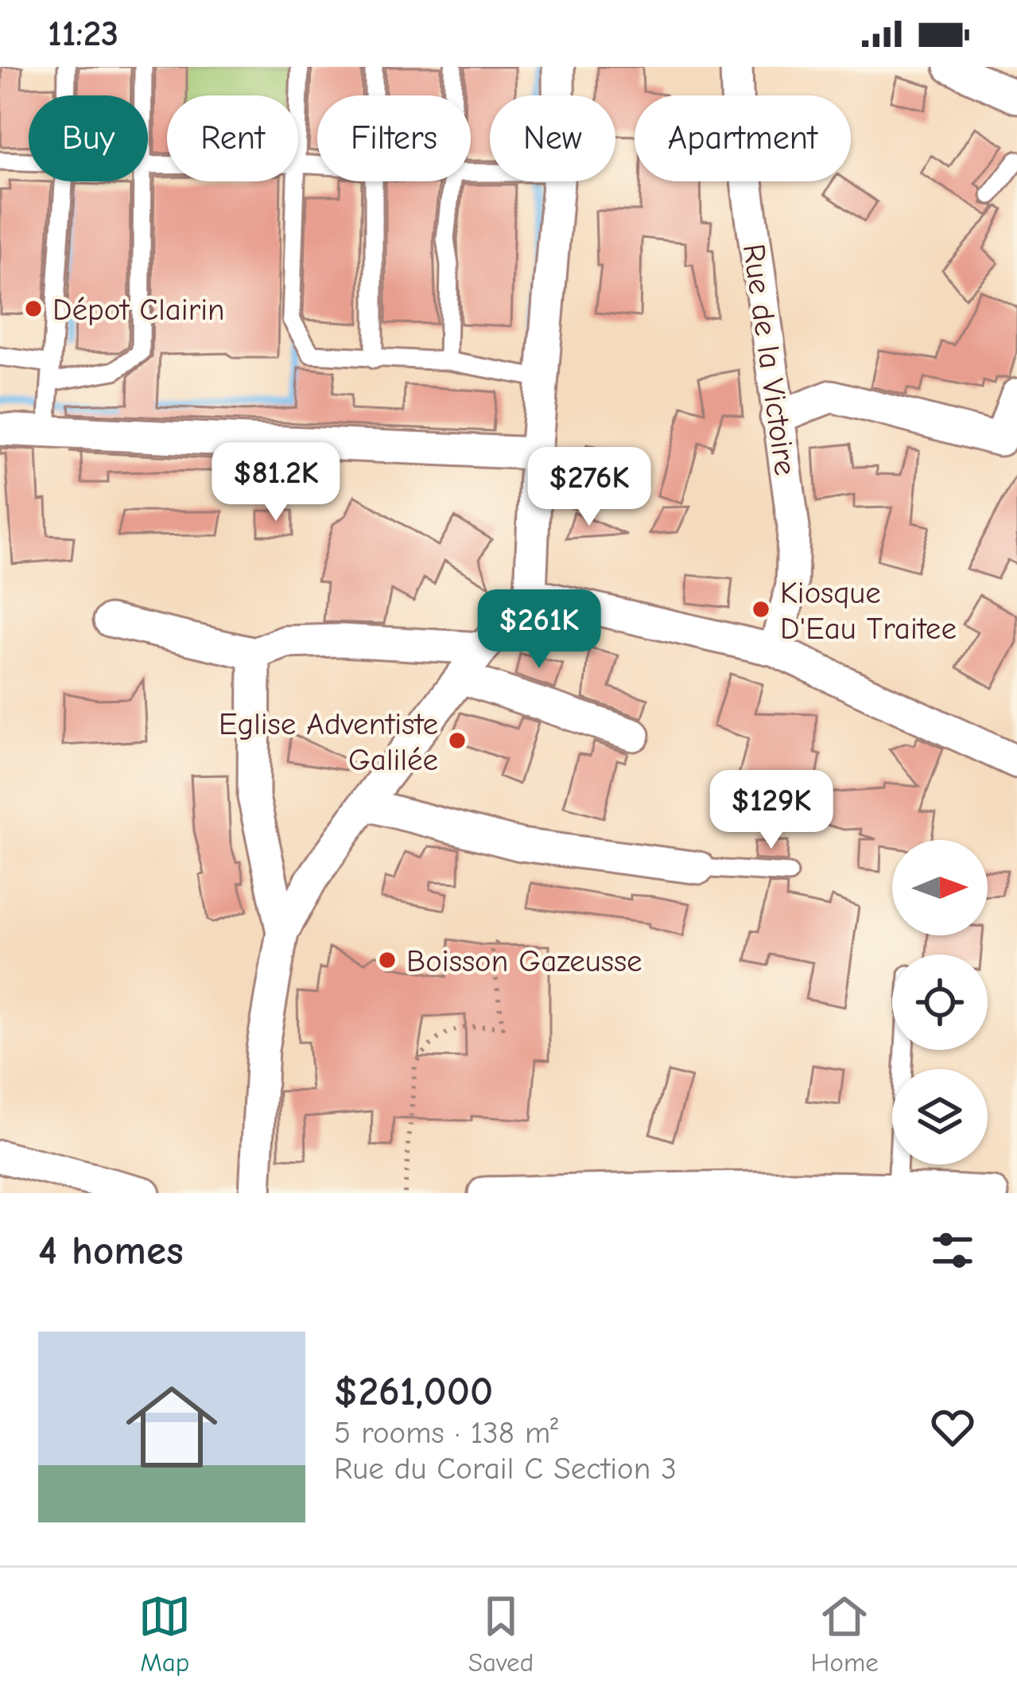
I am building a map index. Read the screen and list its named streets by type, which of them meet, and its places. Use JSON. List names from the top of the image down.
{
  "streets": {
    "street": ["Rue de la Victoire"]
  },
  "places": [
    "Dépot Clairin",
    "Kiosque D'Eau Traitee",
    "Eglise Adventiste Galilée",
    "Boisson Gazeusse"
  ],
  "north": "right",
  "page": {
    "status": "11:23",
    "chip": [
      "Buy",
      "Rent",
      "Filters",
      "New",
      "Apartment"
    ],
    "price": [
      "$81.2K",
      "$276K",
      "$261K",
      "$129K"
    ],
    "heading": "4 homes",
    "list": [
      {
        "name": "$261,000",
        "note": "5 rooms · 138 m² · Rue du Corail C Section 3"
      }
    ],
    "tabs": ["Map", "Saved", "Home"]
  }
}
